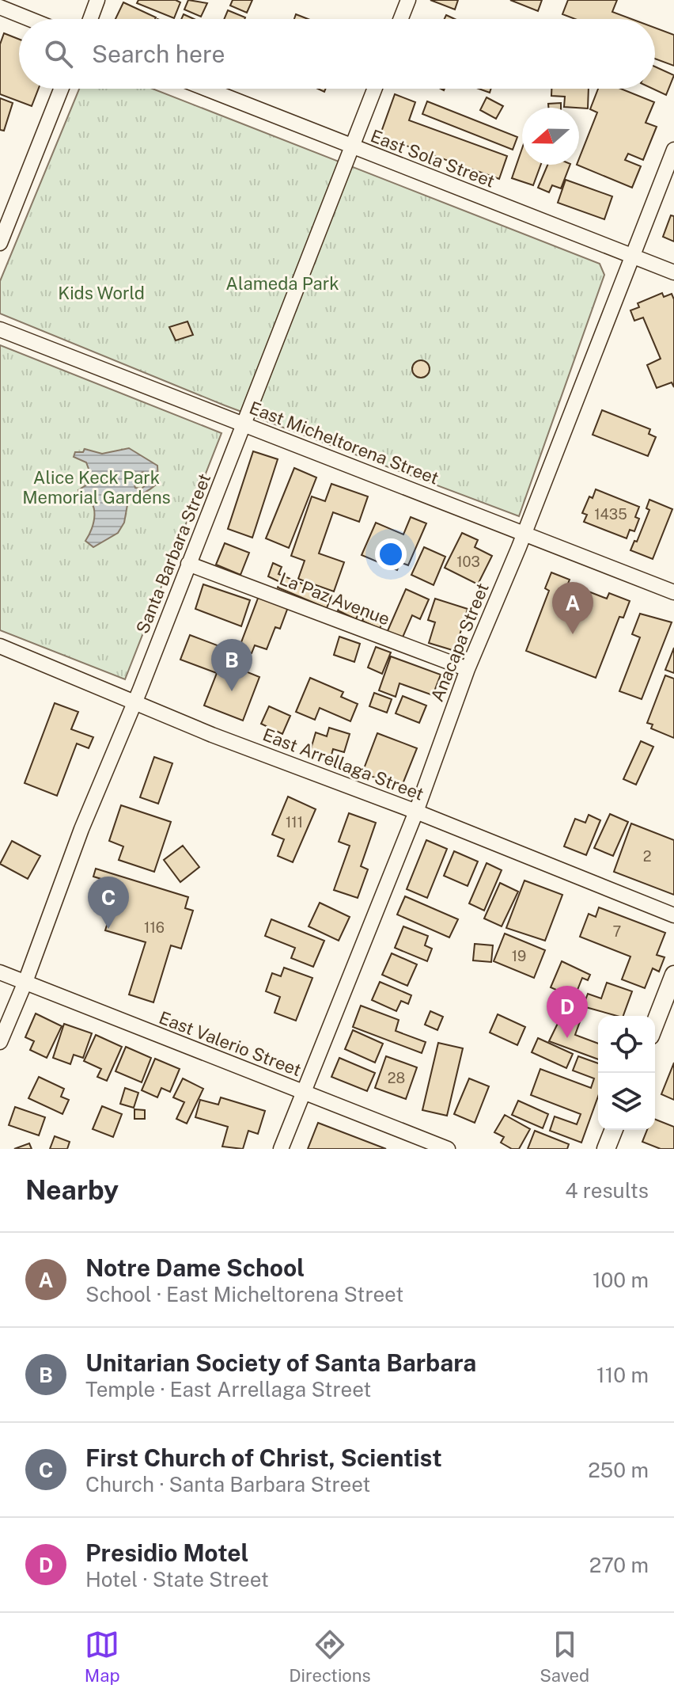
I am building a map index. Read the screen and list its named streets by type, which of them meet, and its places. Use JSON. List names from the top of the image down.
{
  "streets": {
    "street": [
      "East Sola Street",
      "East Micheltorena Street",
      "Santa Barbara Street",
      "La Paz Avenue",
      "Anacapa Street",
      "East Arrellaga Street",
      "East Valerio Street"
    ]
  },
  "crossings": [
    ["East Sola Street", "Santa Barbara Street"],
    ["East Sola Street", "Anacapa Street"],
    ["East Micheltorena Street", "Santa Barbara Street"],
    ["East Micheltorena Street", "Anacapa Street"],
    ["Santa Barbara Street", "La Paz Avenue"],
    ["Santa Barbara Street", "East Arrellaga Street"],
    ["Santa Barbara Street", "East Valerio Street"],
    ["La Paz Avenue", "Anacapa Street"],
    ["Anacapa Street", "East Arrellaga Street"],
    ["Anacapa Street", "East Valerio Street"]
  ],
  "parks": ["Alameda Park", "Kids World", "Alice Keck Park Memorial Gardens"],
  "house_numbers": [
    "1435",
    "103",
    "111",
    "2",
    "116",
    "7",
    "19",
    "28"
  ],
  "north": "left",
  "page": {
    "search": "Search here",
    "pins": [
      "A",
      "B",
      "C",
      "D"
    ],
    "heading": ["Nearby", "4 results"],
    "list": [
      {
        "mark": "A",
        "name": "Notre Dame School",
        "note": "School · East Micheltorena Street",
        "value": "100 m"
      },
      {
        "mark": "B",
        "name": "Unitarian Society of Santa Barbara",
        "note": "Temple · East Arrellaga Street",
        "value": "110 m"
      },
      {
        "mark": "C",
        "name": "First Church of Christ, Scientist",
        "note": "Church · Santa Barbara Street",
        "value": "250 m"
      },
      {
        "mark": "D",
        "name": "Presidio Motel",
        "note": "Hotel · State Street",
        "value": "270 m"
      }
    ],
    "nav": ["Map", "Directions", "Saved"]
  }
}
